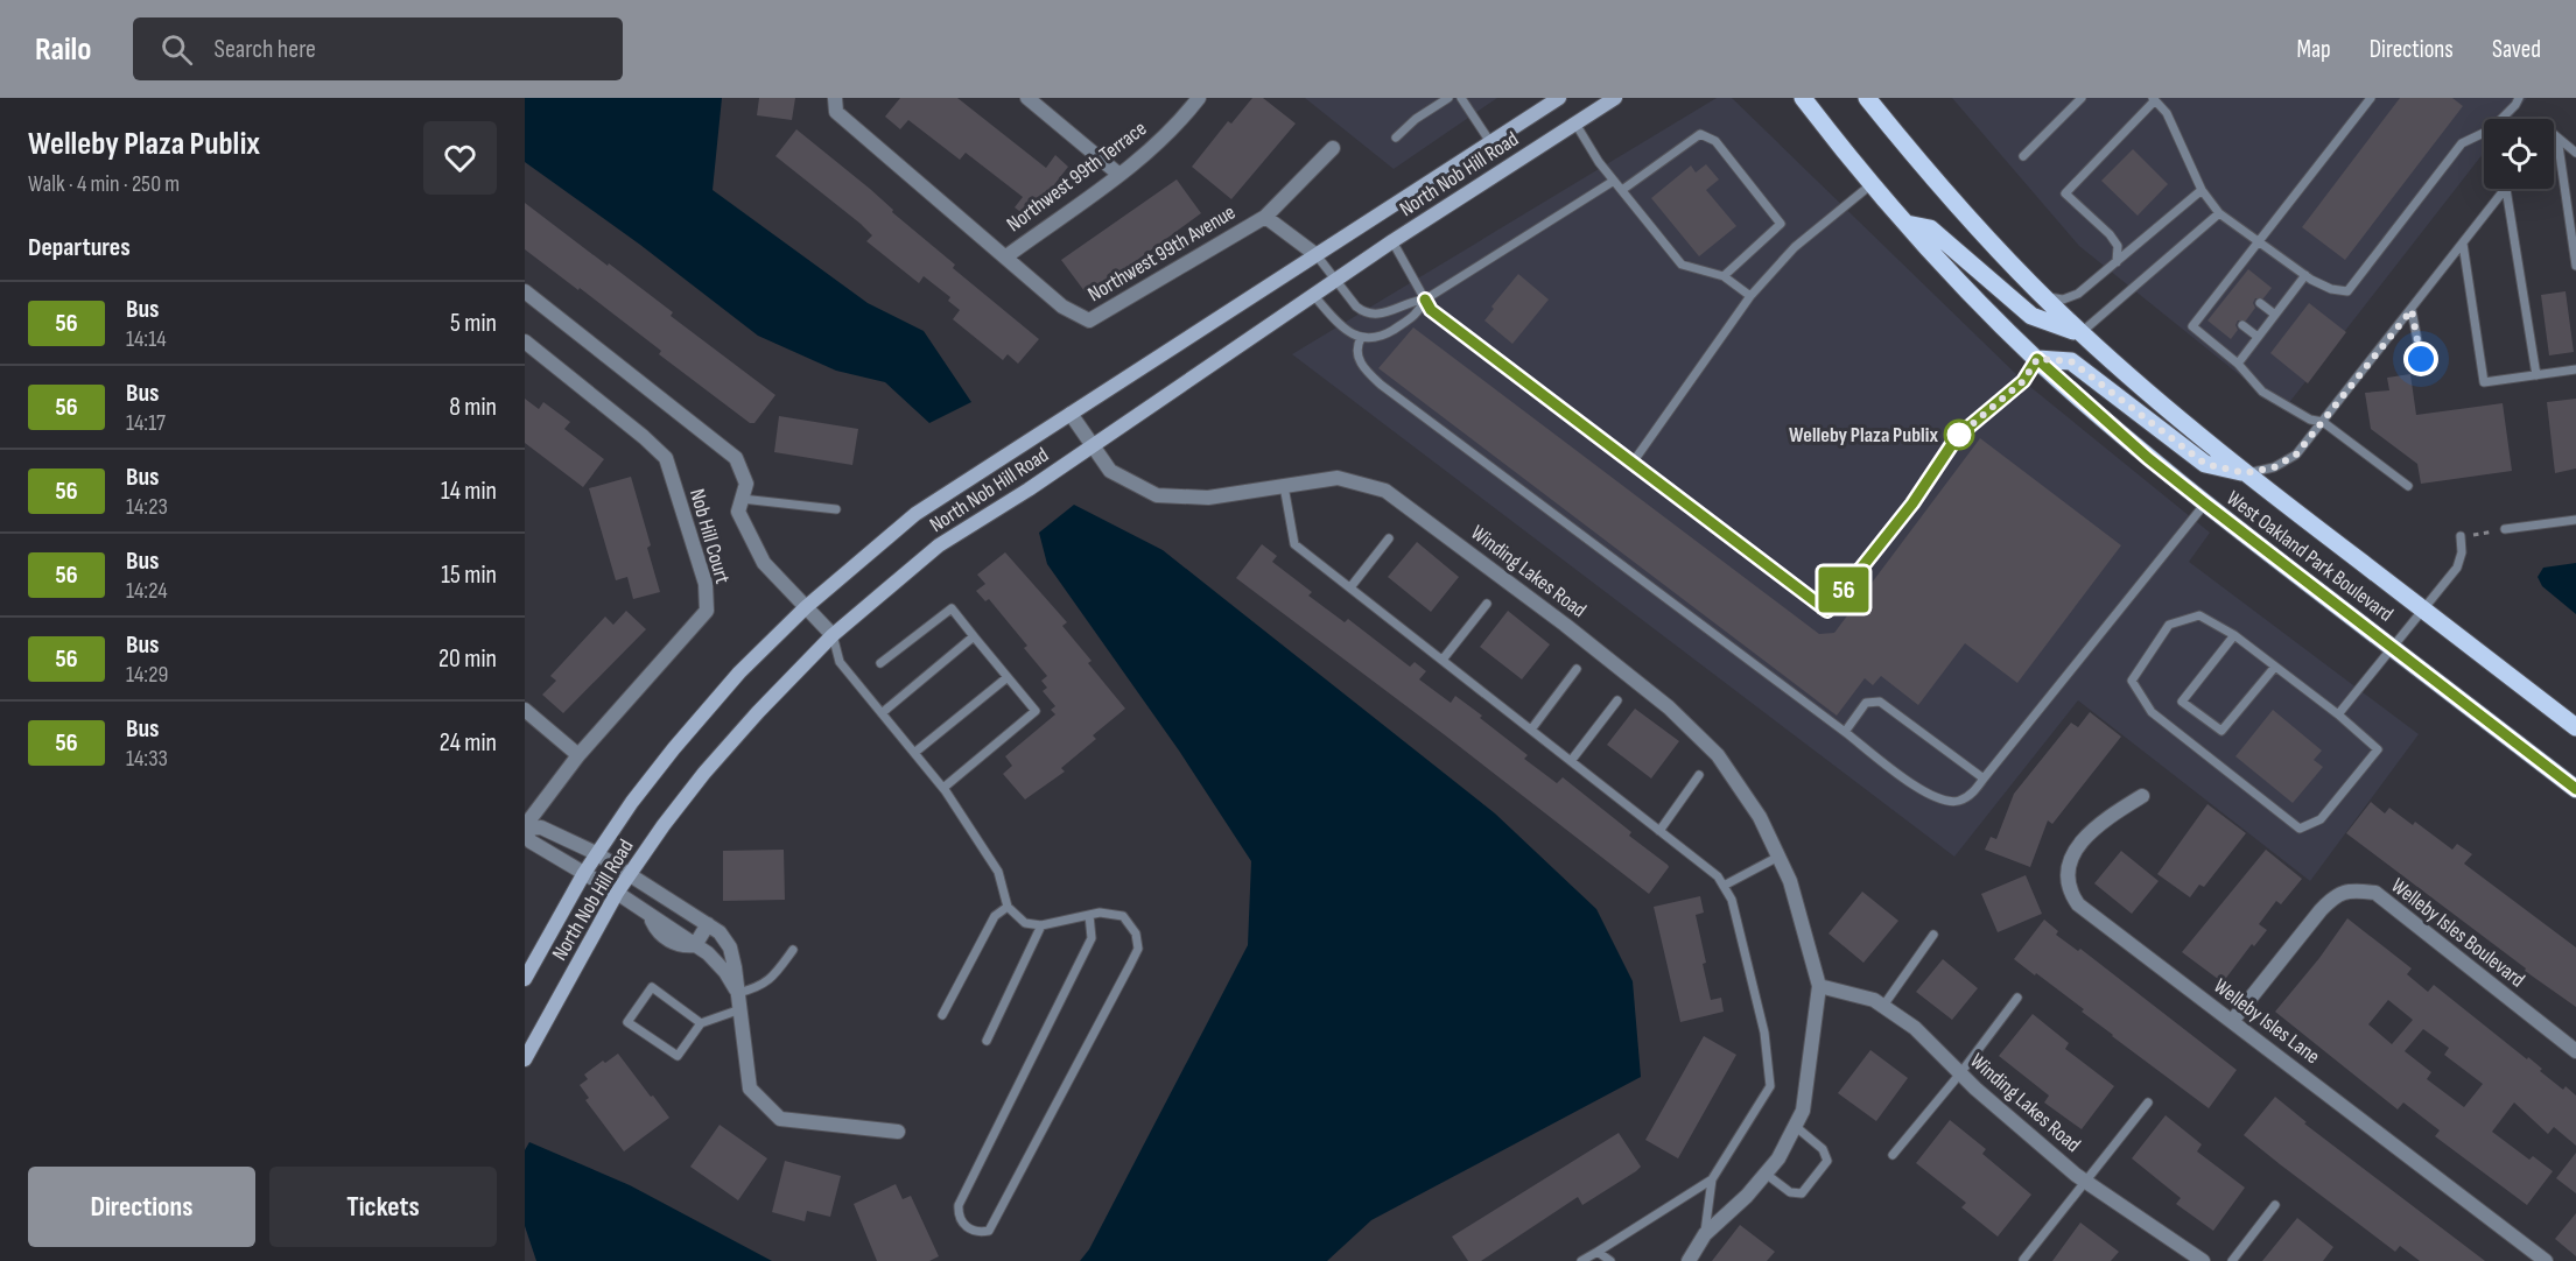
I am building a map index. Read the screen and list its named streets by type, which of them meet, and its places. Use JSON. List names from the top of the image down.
{
  "streets": {
    "main road": ["North Nob Hill Road", "West Oakland Park Boulevard"],
    "street": [
      "Northwest 99th Terrace",
      "Northwest 99th Avenue",
      "Nob Hill Court",
      "Winding Lakes Road",
      "Welleby Isles Boulevard",
      "Welleby Isles Lane"
    ]
  },
  "crossings": [
    ["North Nob Hill Road", "Nob Hill Court"],
    ["North Nob Hill Road", "Winding Lakes Road"],
    ["Northwest 99th Terrace", "Northwest 99th Avenue"],
    ["Welleby Isles Boulevard", "Welleby Isles Lane"]
  ],
  "places": ["Welleby Plaza Publix"],
  "lines": ["bus line 56"],
  "page": {
    "header": "Railo",
    "search": "Search here",
    "nav": ["Map", "Directions", "Saved"],
    "heading": [
      ["Welleby Plaza Publix", "Walk · 4 min · 250 m"],
      "Departures"
    ],
    "on_map": "56",
    "list": [
      {
        "mark": "56",
        "name": "Bus",
        "note": "14:14",
        "value": "5 min"
      },
      {
        "mark": "56",
        "name": "Bus",
        "note": "14:17",
        "value": "8 min"
      },
      {
        "mark": "56",
        "name": "Bus",
        "note": "14:23",
        "value": "14 min"
      },
      {
        "mark": "56",
        "name": "Bus",
        "note": "14:24",
        "value": "15 min"
      },
      {
        "mark": "56",
        "name": "Bus",
        "note": "14:29",
        "value": "20 min"
      },
      {
        "mark": "56",
        "name": "Bus",
        "note": "14:33",
        "value": "24 min"
      }
    ],
    "buttons": ["Directions", "Tickets"]
  }
}
